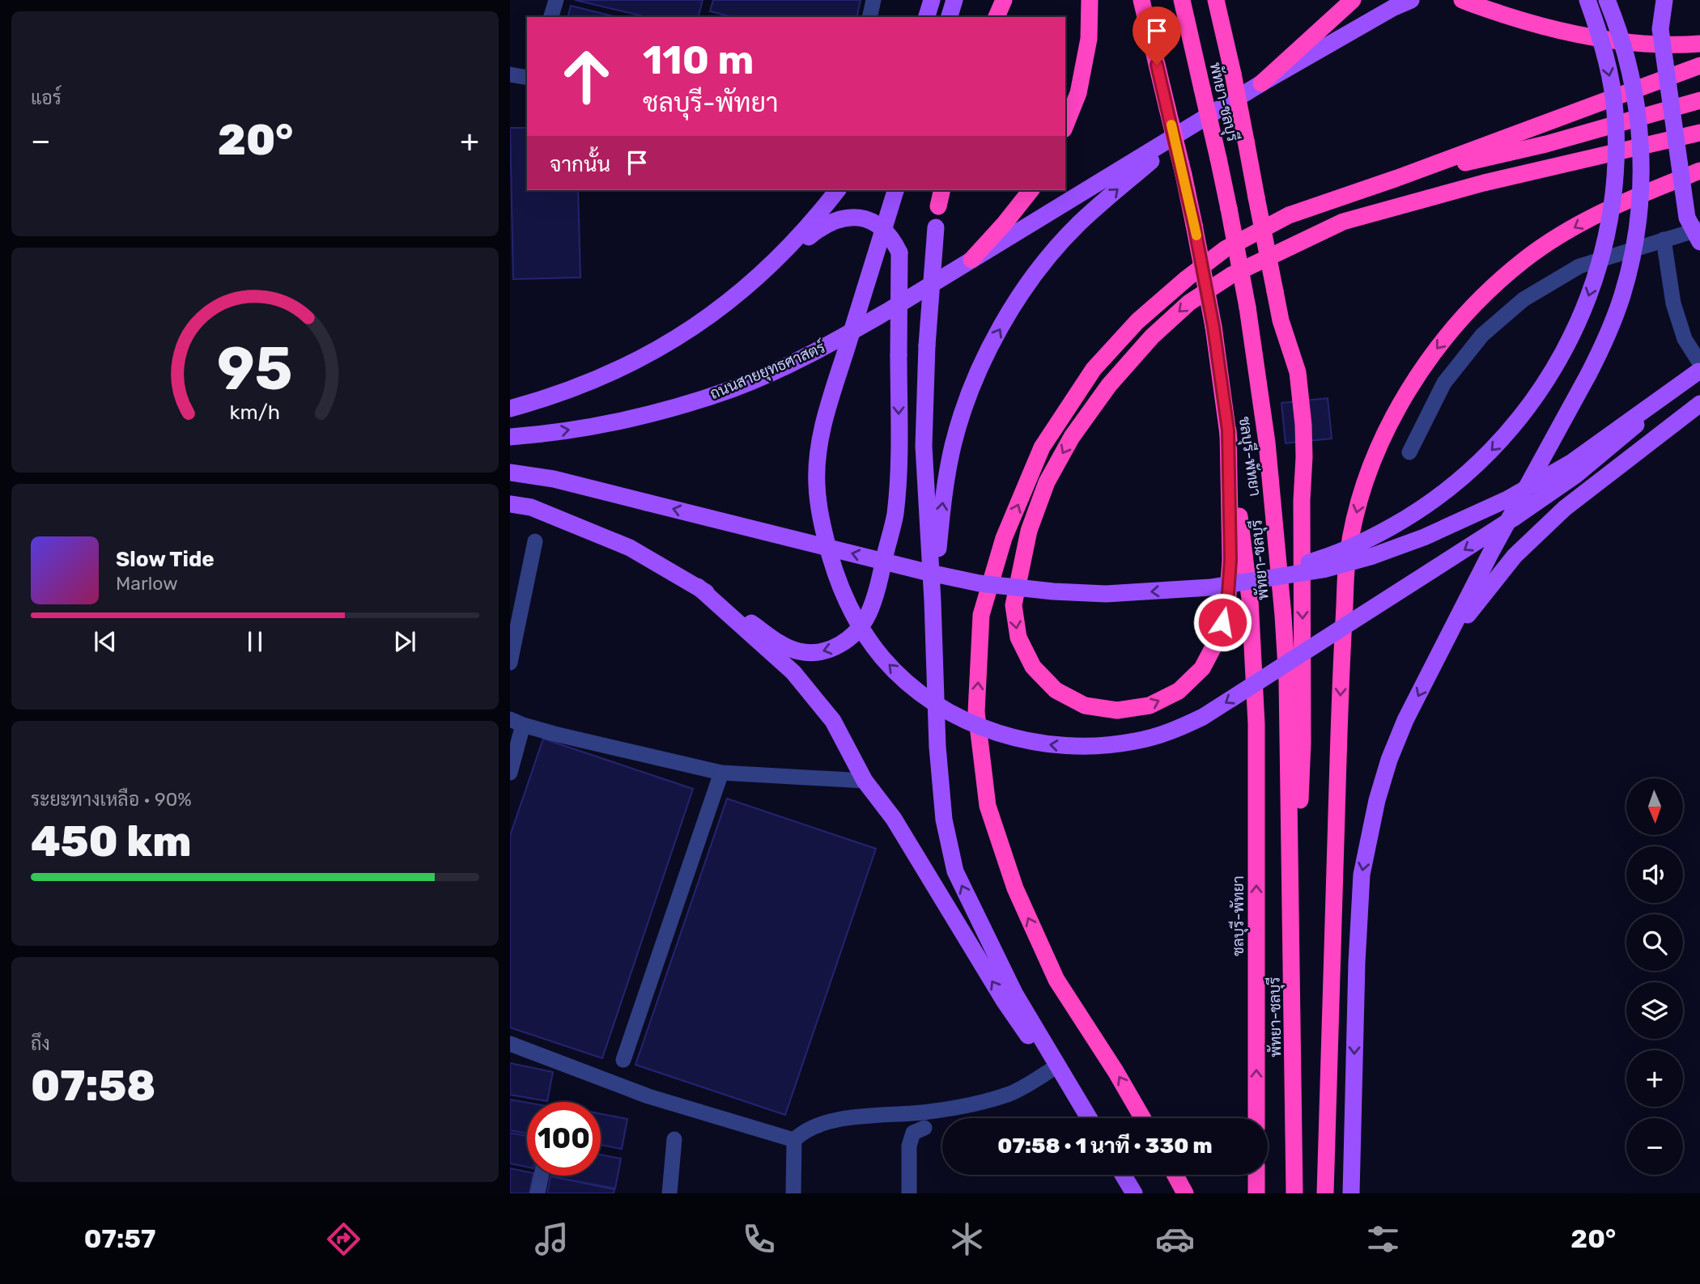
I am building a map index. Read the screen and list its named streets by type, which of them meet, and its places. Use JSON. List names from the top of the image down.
{
  "streets": {
    "highway": ["พัทยา-ชลบุรี", "ชลบุรี-พัทยา"],
    "main road": ["ถนนสายยุทธศาสตร์"]
  },
  "north": "bottom",
  "page": {
    "tile": [
      "แอร์",
      ["ระยะทางเหลือ · 90%", "450 km"],
      ["ถึง", "07:58"]
    ],
    "turn": ["110 m", "ชลบุรี-พัทยา"],
    "heat": ["−", "20°", "+"],
    "then": "จากนั้น",
    "song": ["Slow Tide", "Marlow"],
    "map_buttons": ["+", "−"],
    "limit": "100",
    "trip": "07:58 · 1 นาที · 330 m",
    "tabs": ["07:57", "20°"],
    "gauge": ["95", "km/h"]
  }
}
